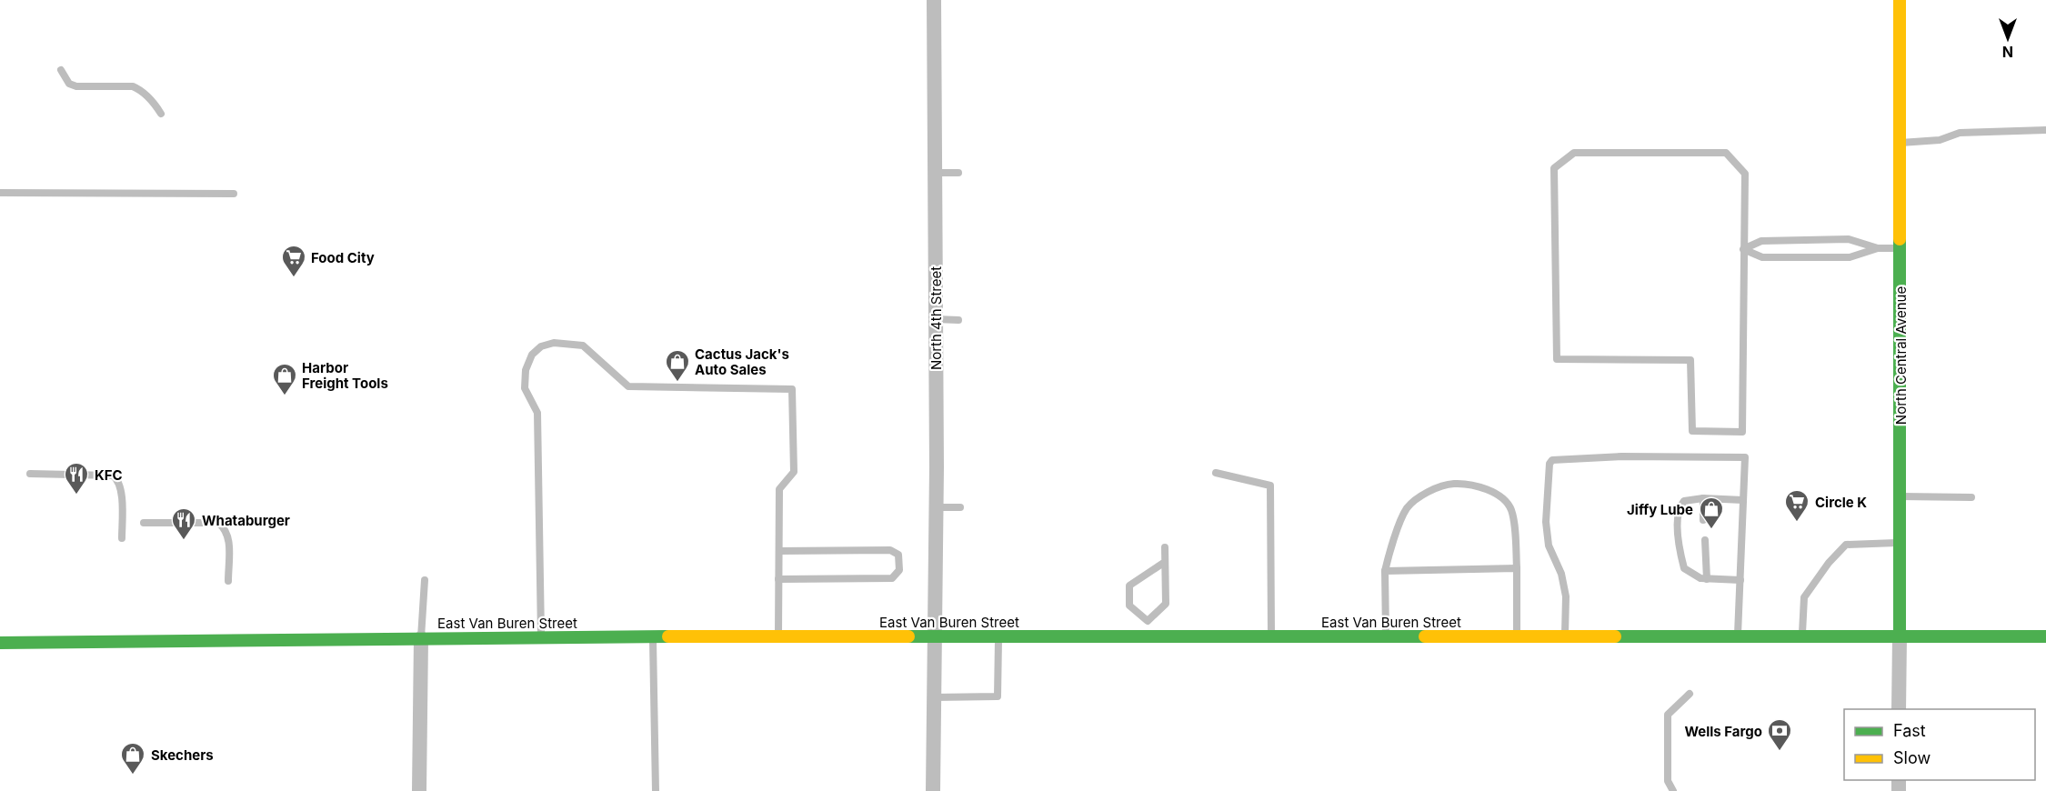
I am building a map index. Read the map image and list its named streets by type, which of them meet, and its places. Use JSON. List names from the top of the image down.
{
  "streets": {
    "main road": ["North Central Avenue", "East Van Buren Street"],
    "street": ["North 4th Street"]
  },
  "crossings": [
    ["North 4th Street", "East Van Buren Street"],
    ["North Central Avenue", "East Van Buren Street"]
  ],
  "places": {
    "supermarket": ["Food City", "Circle K"],
    "shop": [
      "Cactus Jack's Auto Sales",
      "Harbor Freight Tools",
      "Jiffy Lube",
      "Skechers"
    ],
    "restaurant": ["KFC", "Whataburger"],
    "bank": ["Wells Fargo"]
  },
  "legend": ["Fast", "Slow"],
  "north": "bottom"
}
